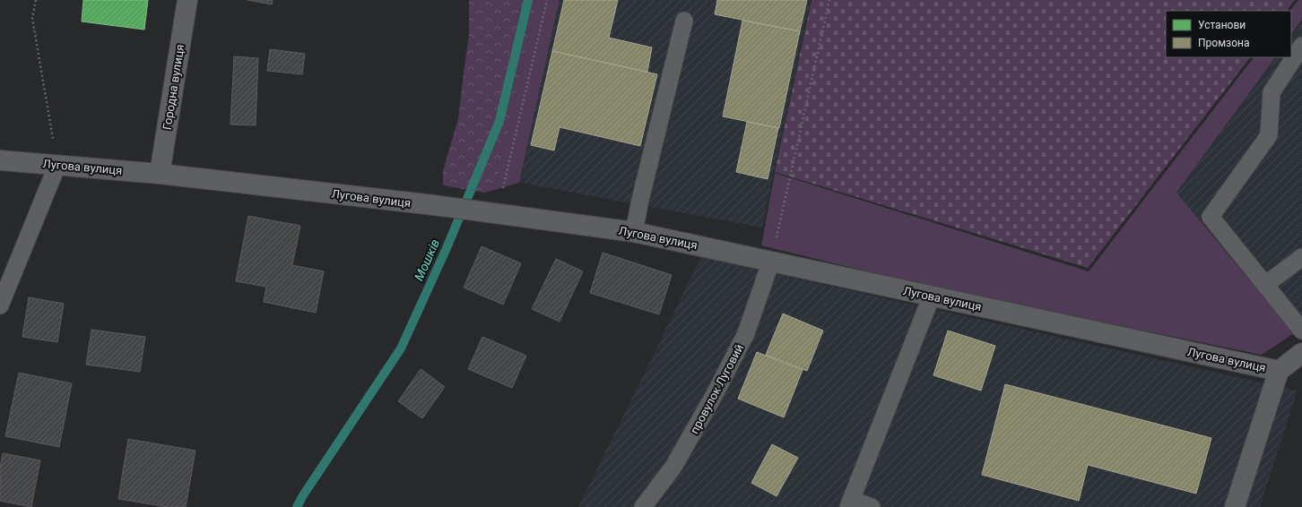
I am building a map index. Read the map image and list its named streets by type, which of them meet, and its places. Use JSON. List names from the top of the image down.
{
  "streets": {
    "street": ["Городна вулиця", "Лугова вулиця"],
    "lane": ["провулок Луговий"]
  },
  "crossings": [
    ["Городна вулиця", "Лугова вулиця"],
    ["Лугова вулиця", "провулок Луговий"]
  ],
  "water": ["Мошків"],
  "legend": ["Установи", "Промзона"]
}
